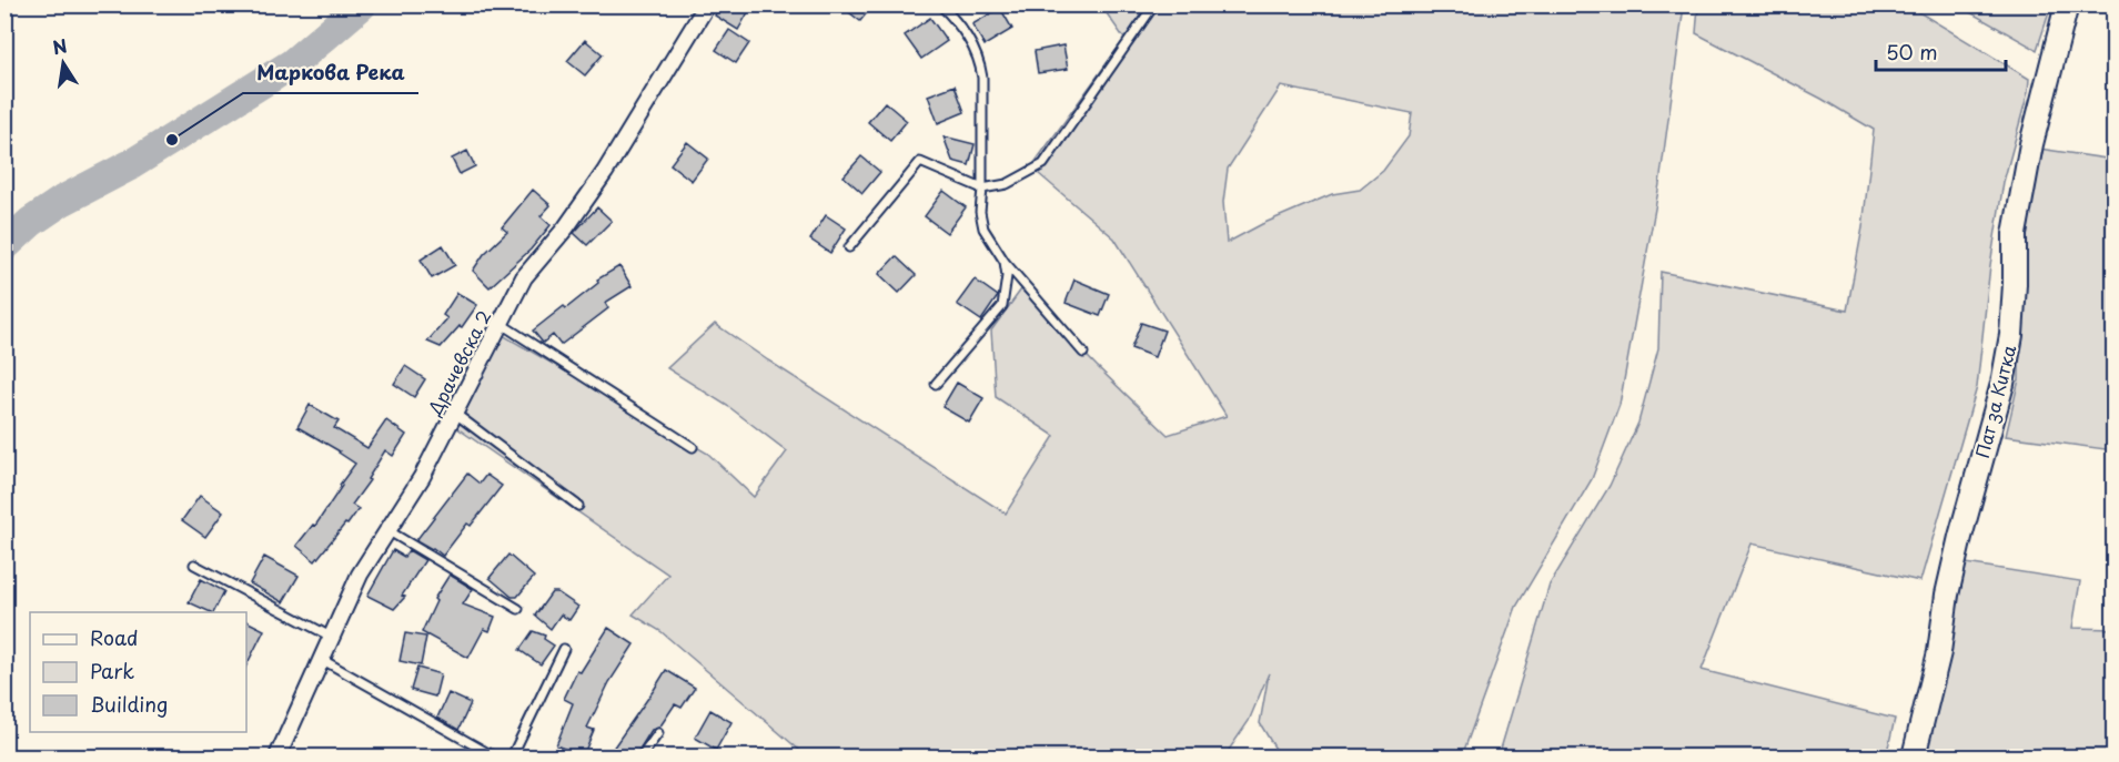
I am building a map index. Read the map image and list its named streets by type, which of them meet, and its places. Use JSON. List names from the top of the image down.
{
  "streets": {
    "street": ["Драчевска 2", "Пат за Китка"]
  },
  "places": ["Маркова Река"],
  "legend": ["Road", "Park", "Building"],
  "scale_bar": "50 m",
  "north": "top"
}
